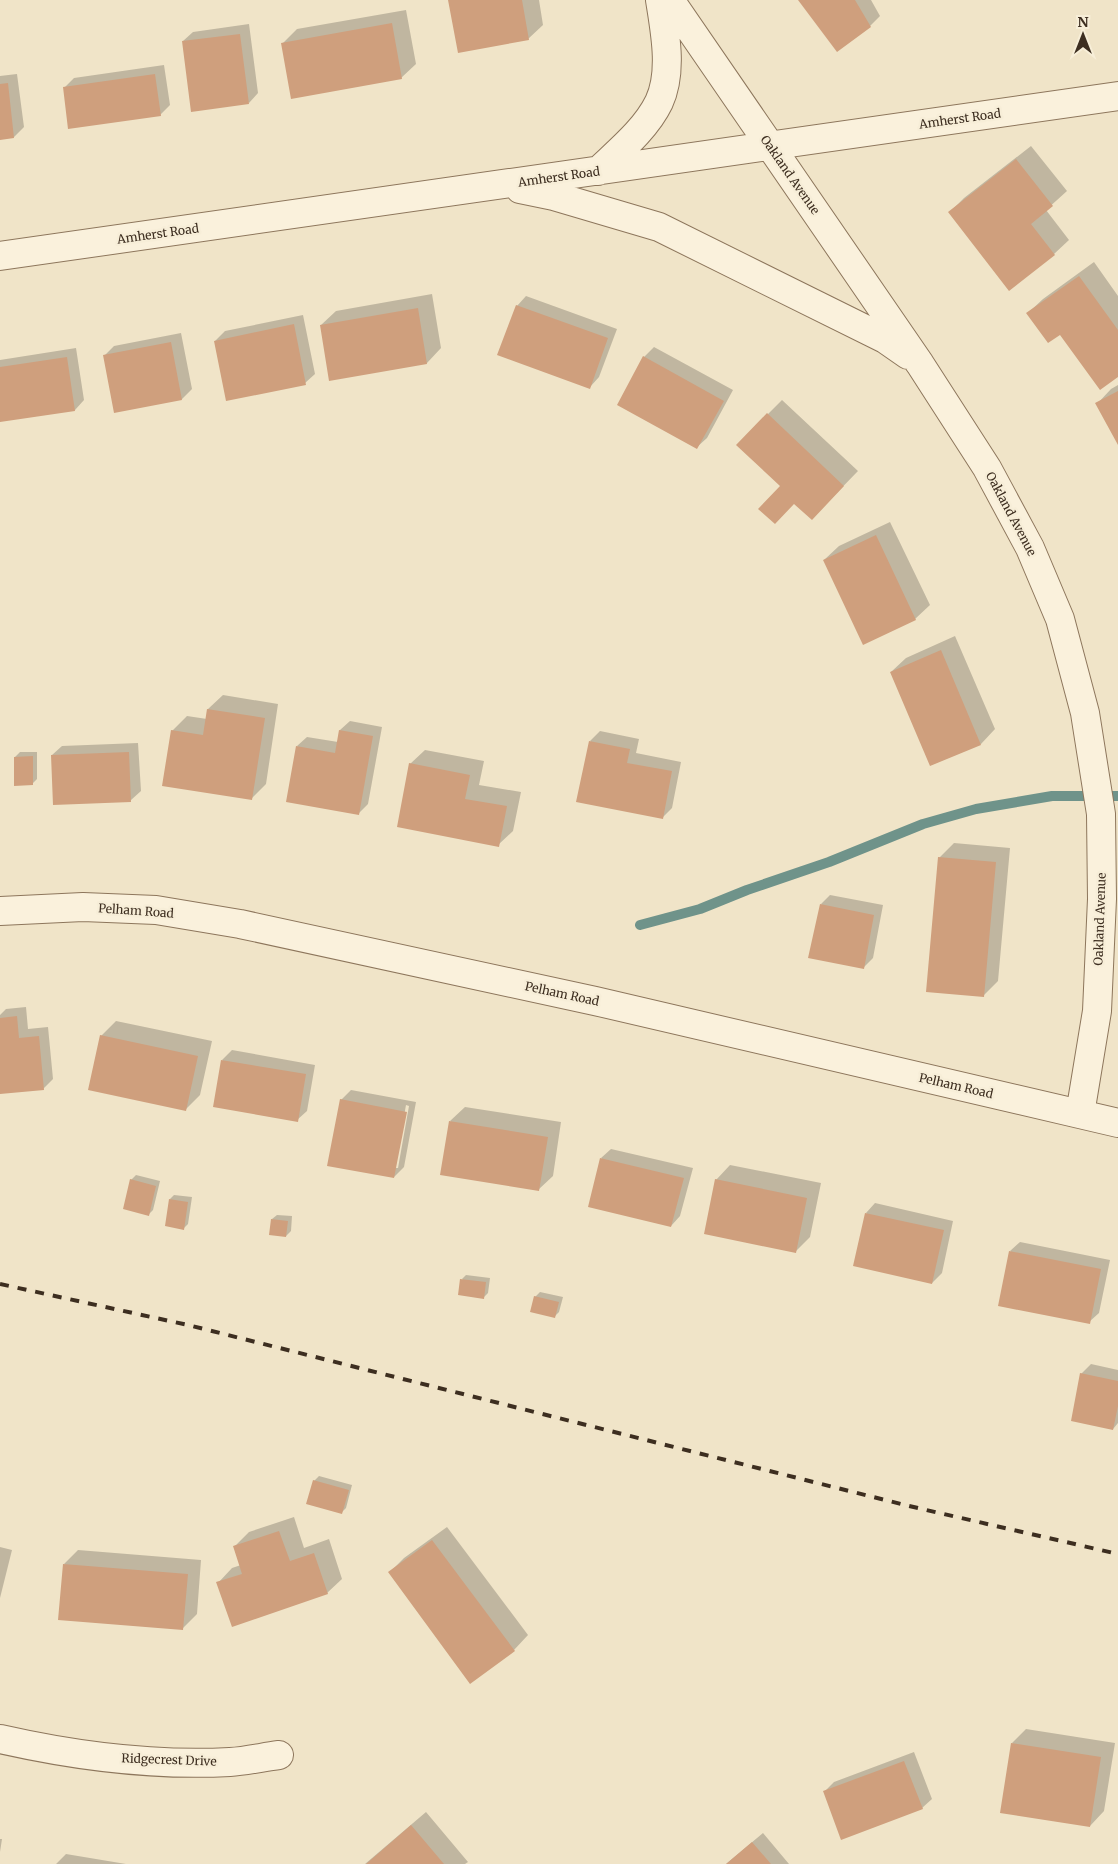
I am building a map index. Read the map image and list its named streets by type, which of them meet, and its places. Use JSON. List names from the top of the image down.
{
  "streets": {
    "street": [
      "Amherst Road",
      "Oakland Avenue",
      "Pelham Road",
      "Ridgecrest Drive"
    ]
  },
  "crossings": [
    ["Amherst Road", "Oakland Avenue"],
    ["Oakland Avenue", "Pelham Road"]
  ],
  "north": "top"
}
